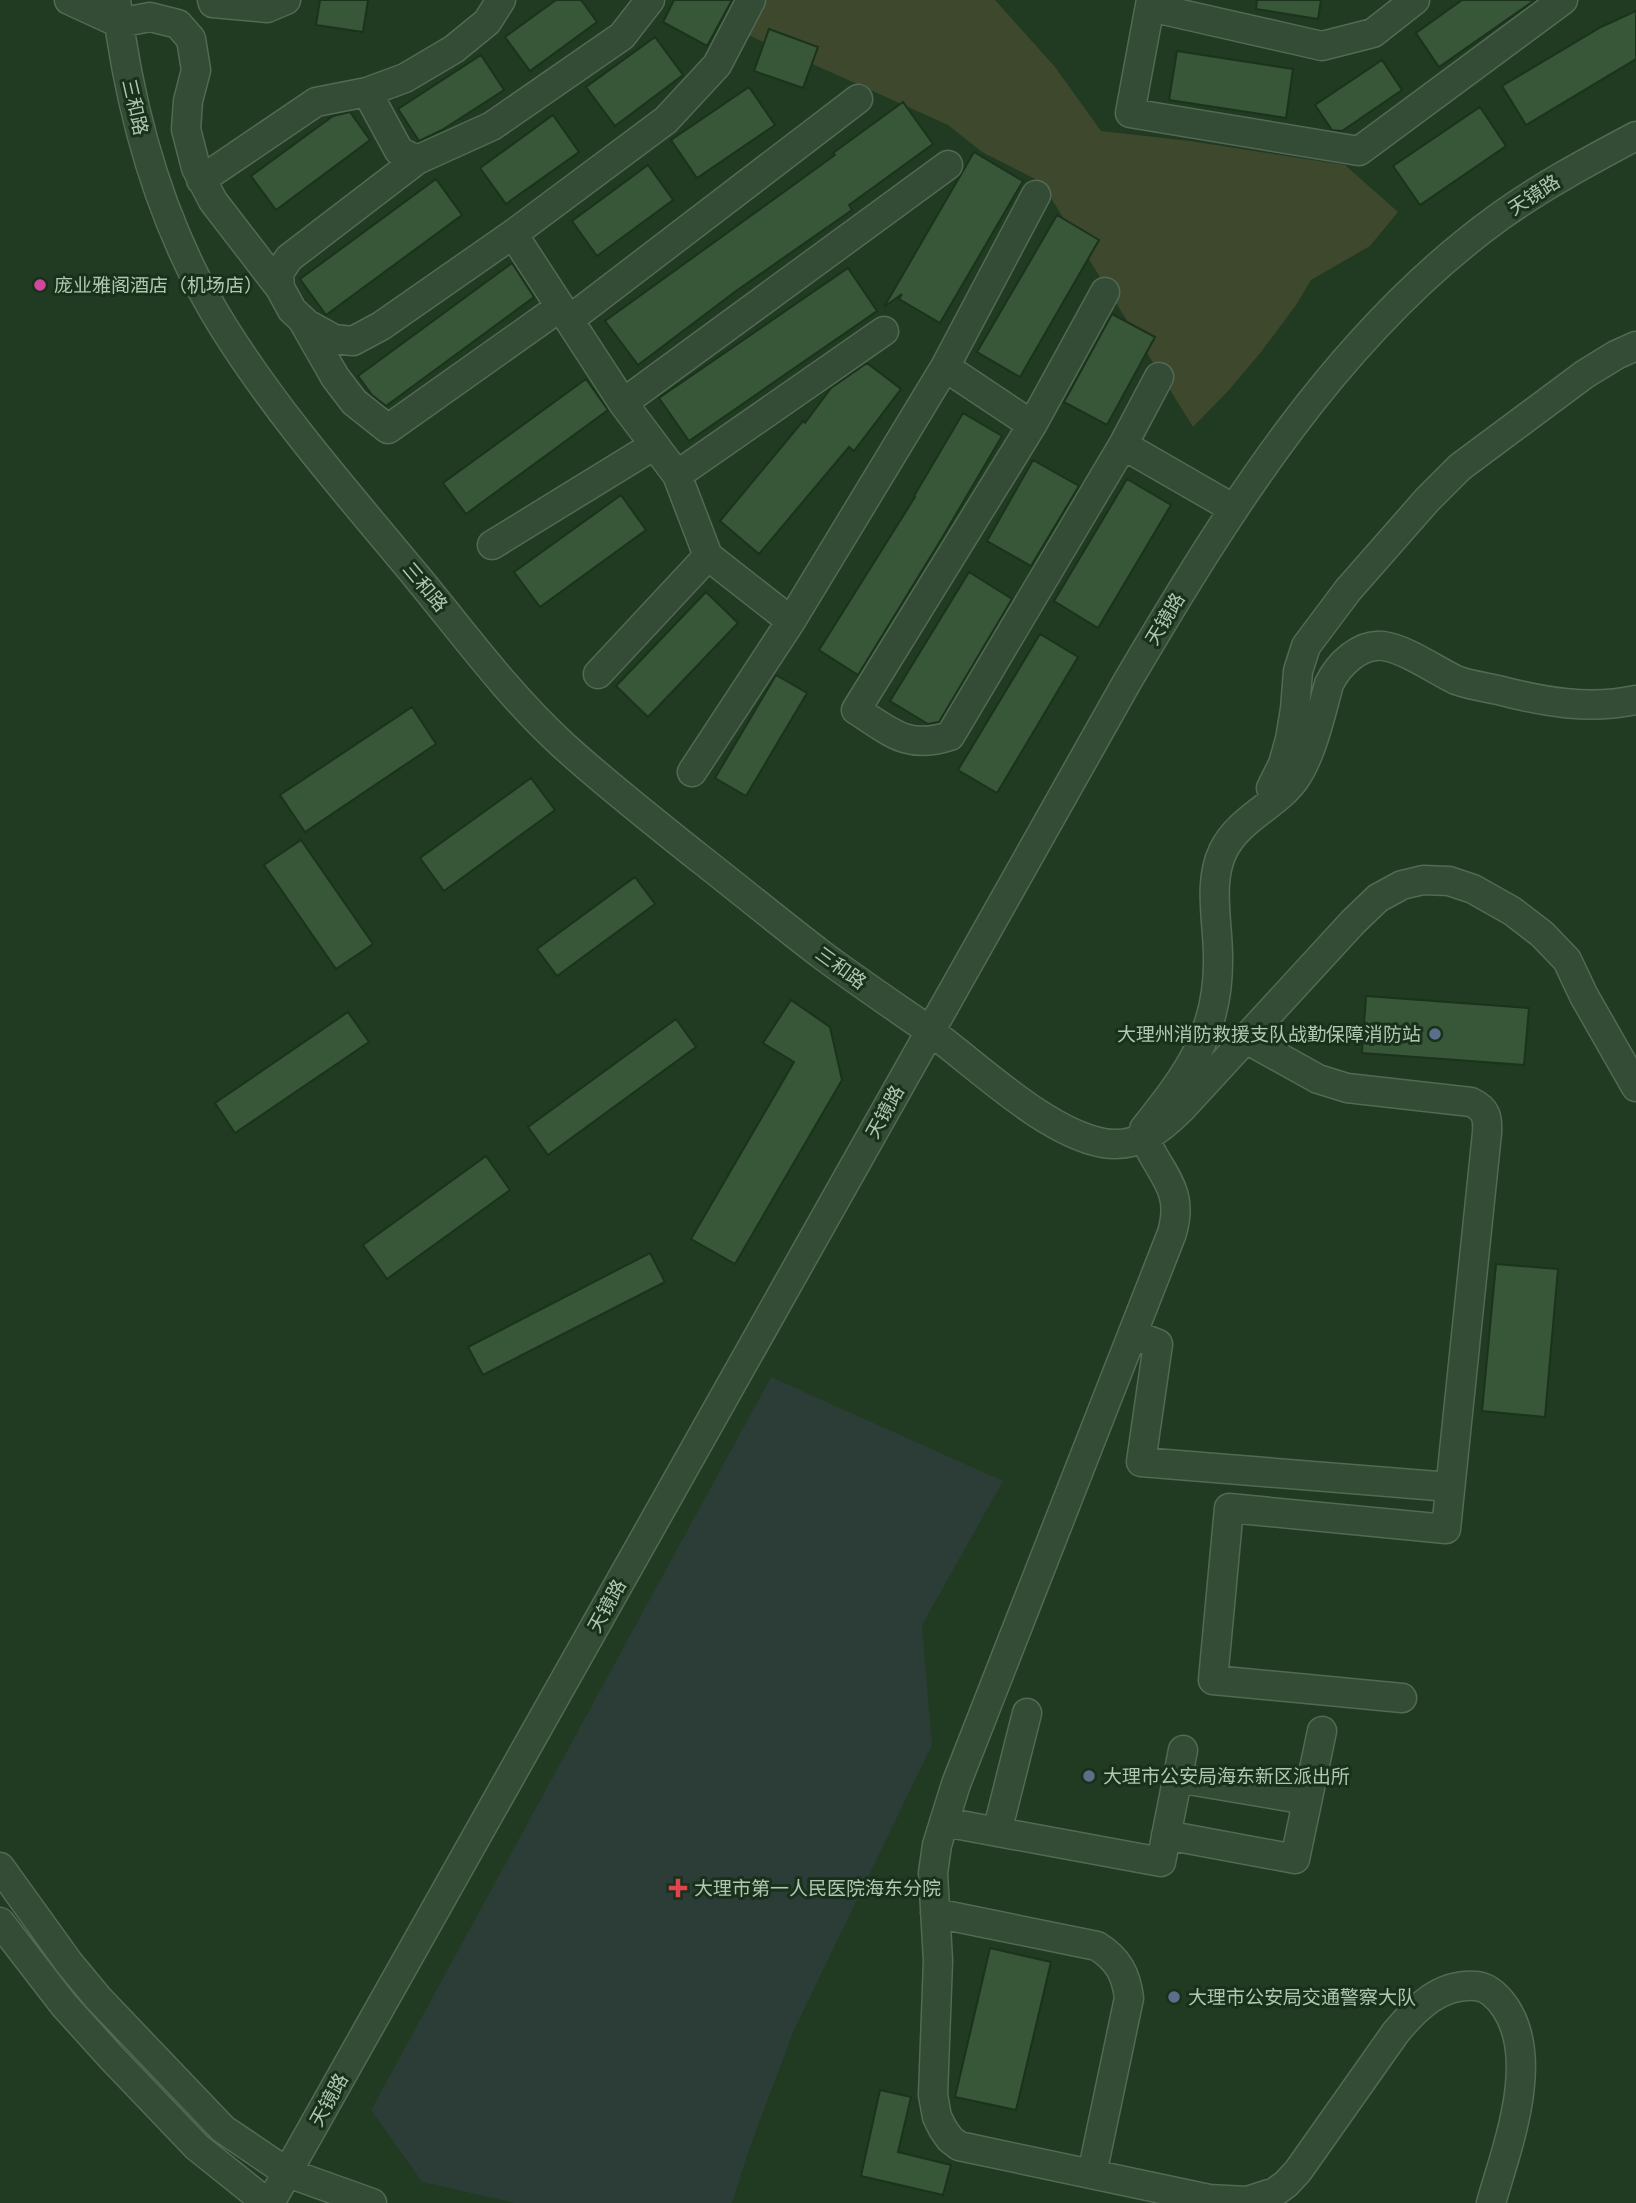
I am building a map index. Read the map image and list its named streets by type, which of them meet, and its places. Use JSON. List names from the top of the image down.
{
  "streets": {
    "street": ["三和路", "天镜路"]
  },
  "crossings": [
    ["三和路", "天镜路"]
  ],
  "places": {
    "other": [
      "庞业雅阁酒店（机场店）",
      "大理州消防救援支队战勤保障消防站",
      "大理市公安局海东新区派出所",
      "大理市公安局交通警察大队"
    ],
    "health": ["大理市第一人民医院海东分院"]
  }
}
